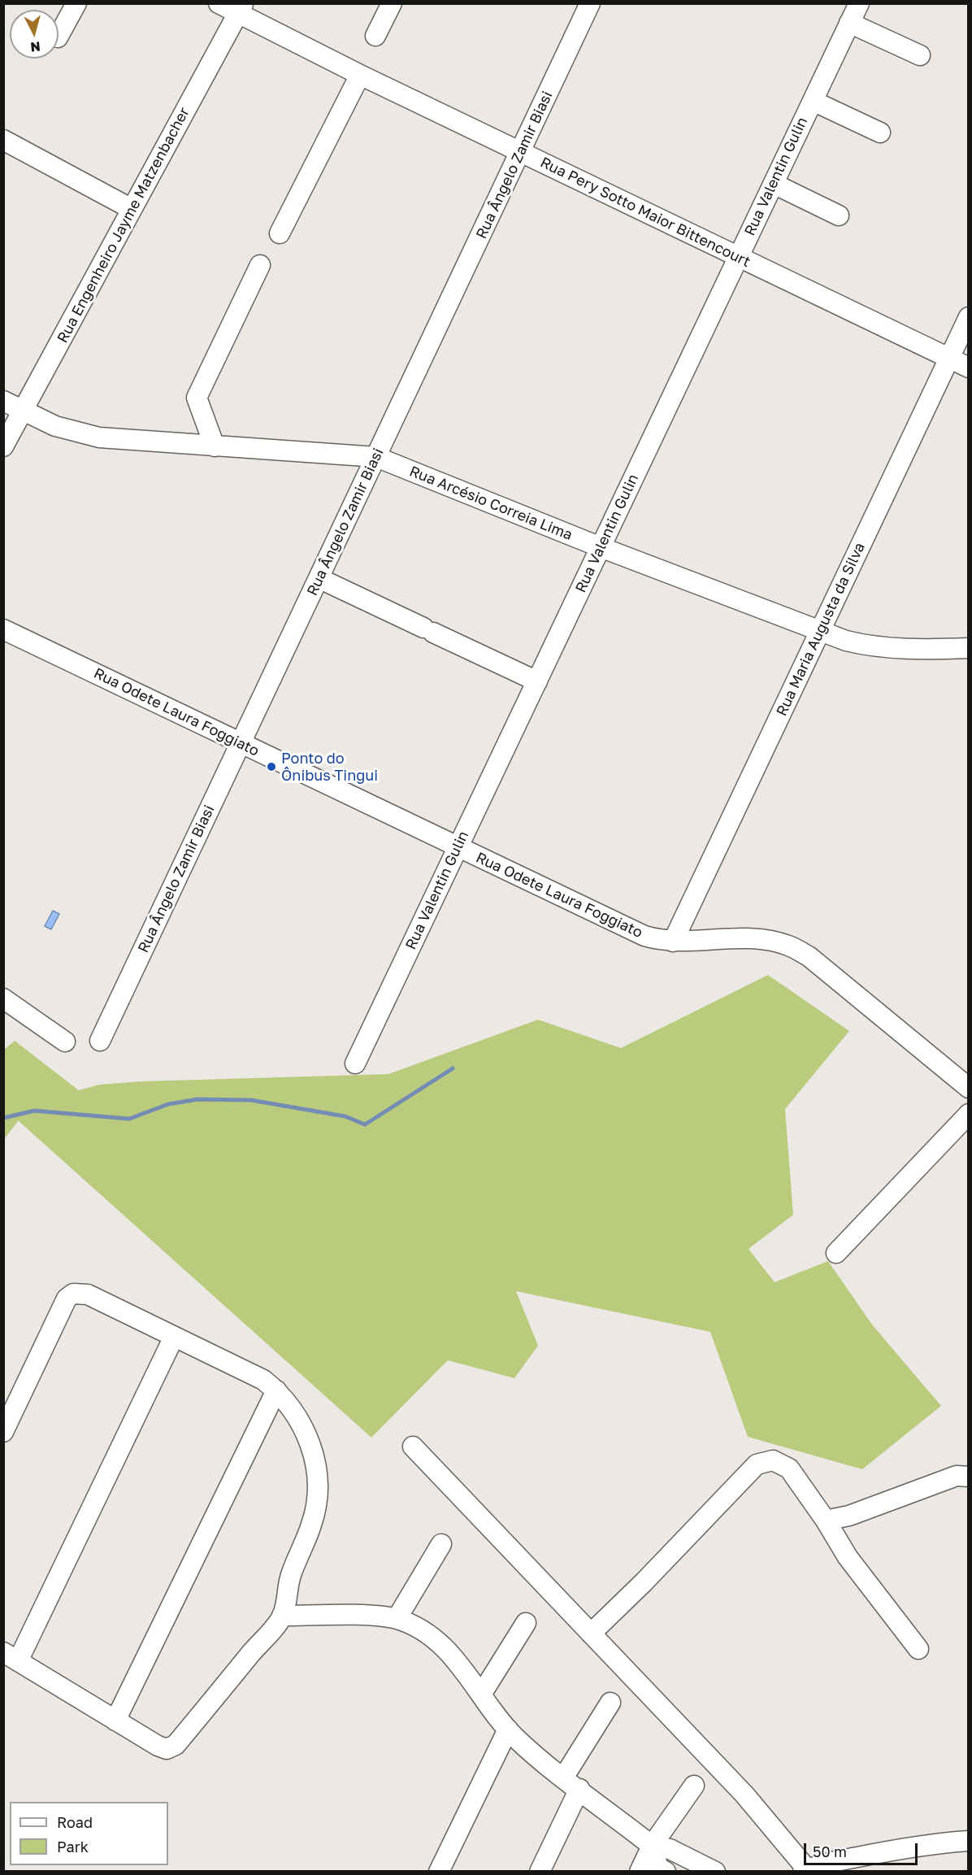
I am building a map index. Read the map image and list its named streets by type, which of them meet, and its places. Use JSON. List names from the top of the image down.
{
  "streets": {
    "street": [
      "Rua Ângelo Zamir Biasi",
      "Rua Valentin Gulin",
      "Rua Pery Sotto Maior Bittencourt",
      "Rua Engenheiro Jayme Matzenbacher",
      "Rua Arcésio Correia Lima",
      "Rua Maria Augusta da Silva",
      "Rua Odete Laura Foggiato"
    ]
  },
  "crossings": [
    ["Rua Ângelo Zamir Biasi", "Rua Pery Sotto Maior Bittencourt"],
    ["Rua Ângelo Zamir Biasi", "Rua Arcésio Correia Lima"],
    ["Rua Ângelo Zamir Biasi", "Rua Odete Laura Foggiato"],
    ["Rua Valentin Gulin", "Rua Pery Sotto Maior Bittencourt"],
    ["Rua Valentin Gulin", "Rua Arcésio Correia Lima"],
    ["Rua Valentin Gulin", "Rua Odete Laura Foggiato"],
    ["Rua Pery Sotto Maior Bittencourt", "Rua Engenheiro Jayme Matzenbacher"],
    ["Rua Pery Sotto Maior Bittencourt", "Rua Maria Augusta da Silva"],
    ["Rua Engenheiro Jayme Matzenbacher", "Rua Arcésio Correia Lima"],
    ["Rua Arcésio Correia Lima", "Rua Maria Augusta da Silva"],
    ["Rua Maria Augusta da Silva", "Rua Odete Laura Foggiato"]
  ],
  "places": ["Ponto do Ônibus Tingui"],
  "legend": ["Road", "Park"],
  "scale_bar": "50 m",
  "north": "bottom"
}
